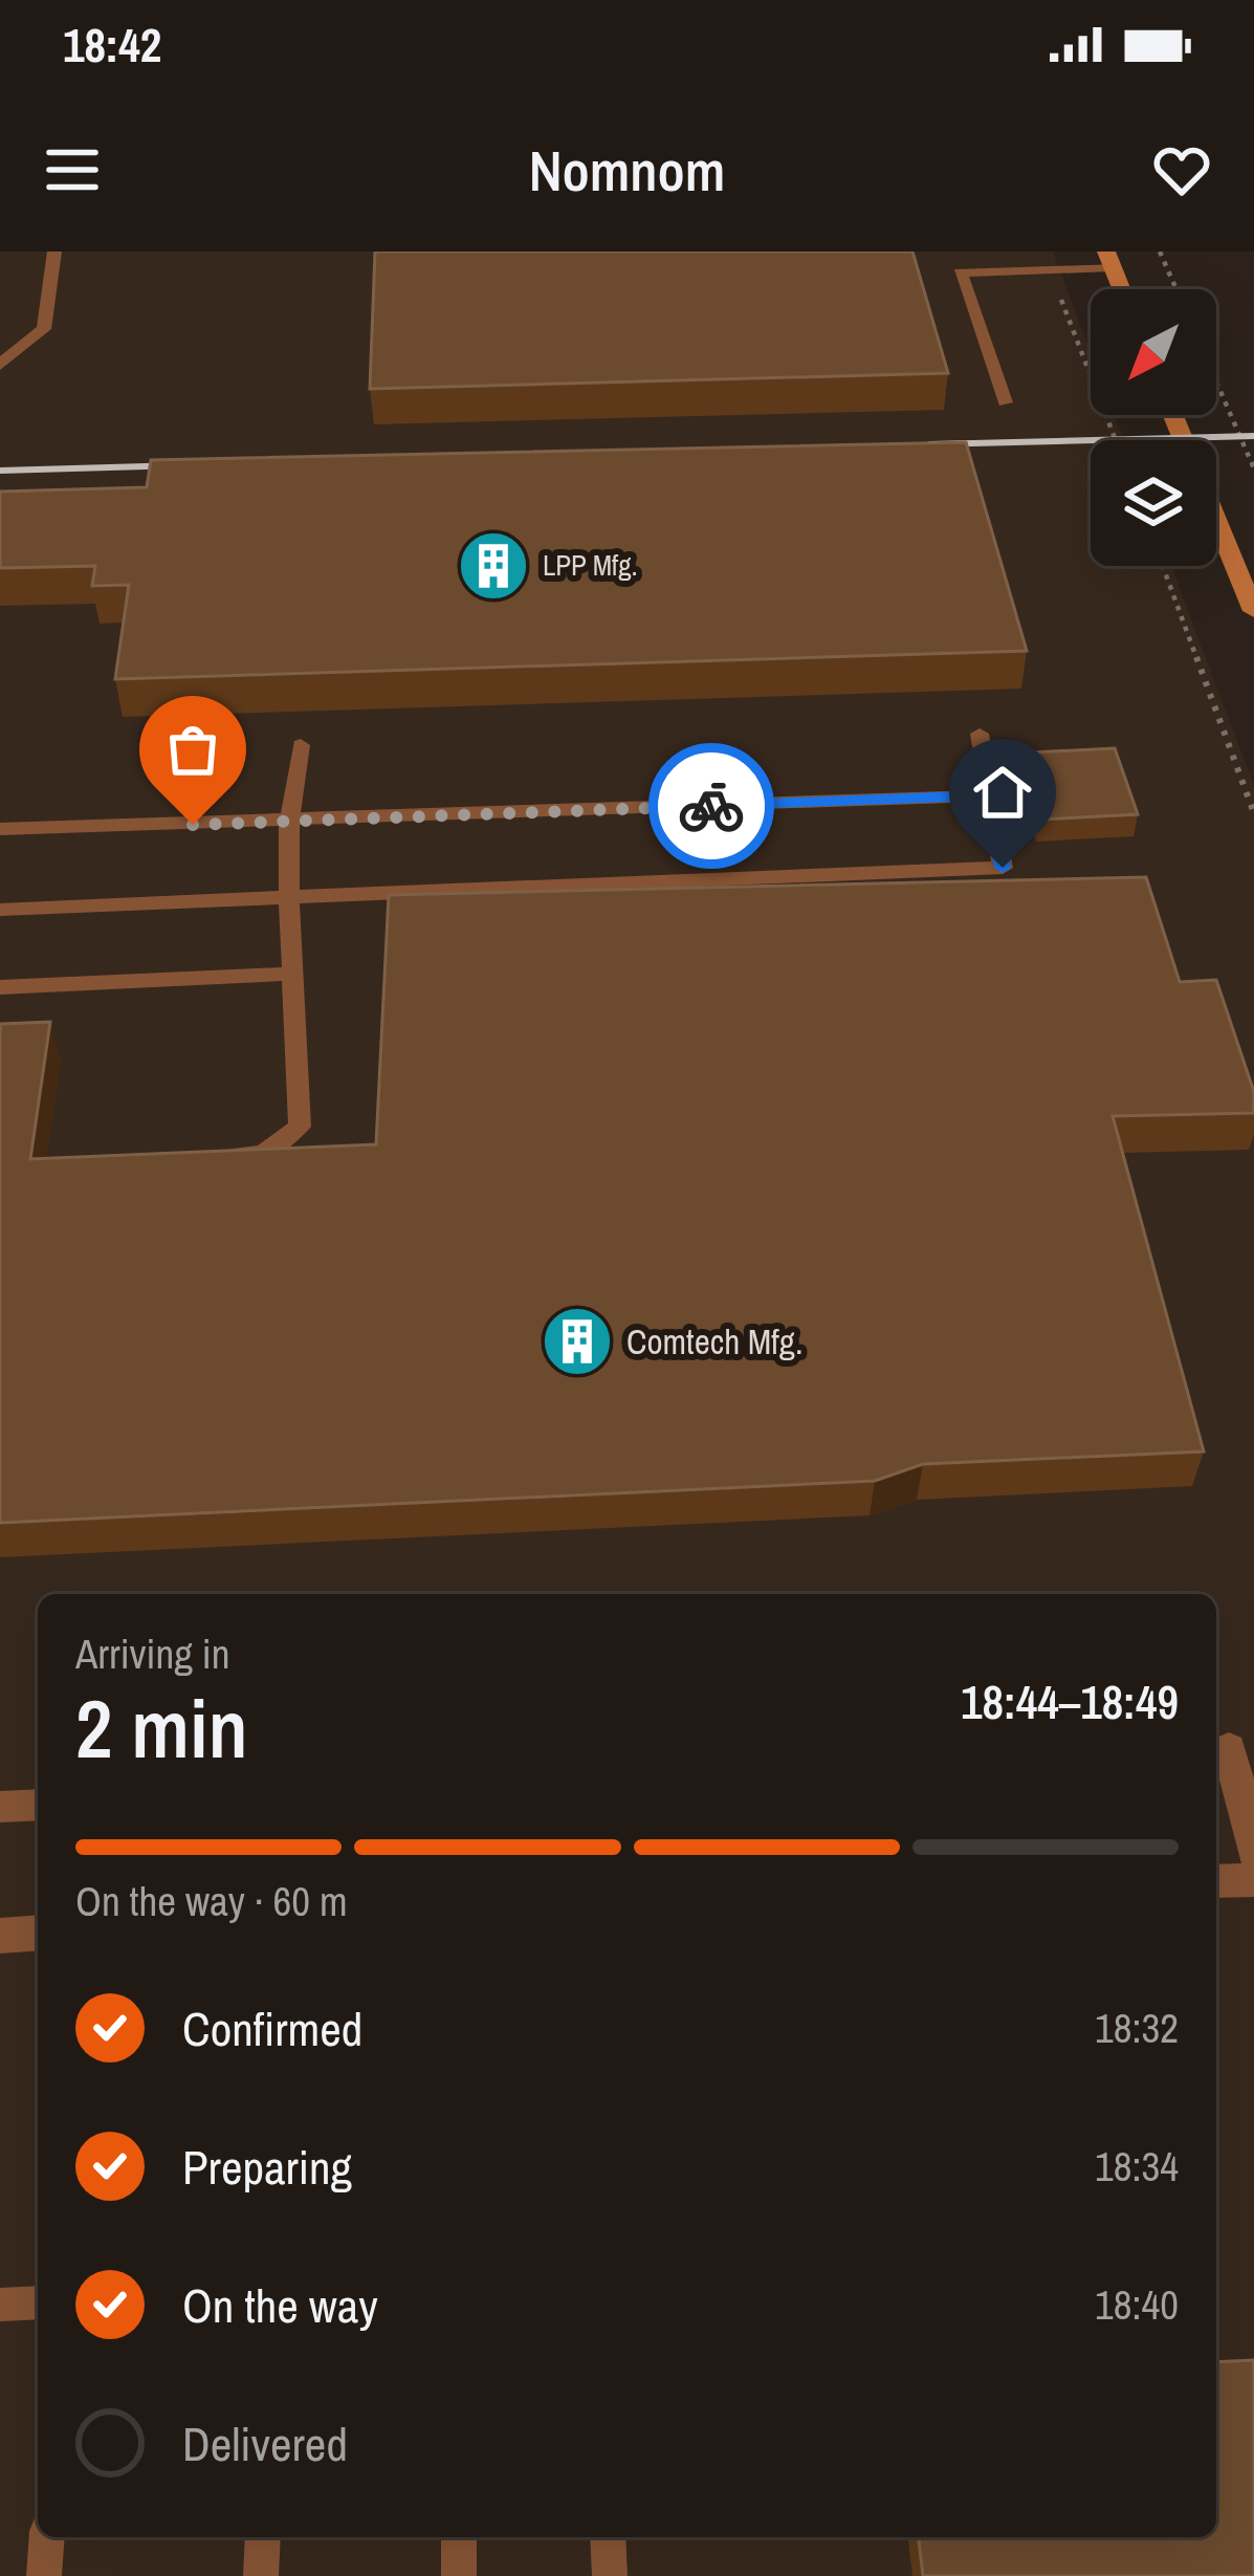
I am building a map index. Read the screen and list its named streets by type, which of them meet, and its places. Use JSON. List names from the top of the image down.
{
  "places": {
    "building": ["LPP Mfg.", "Comtech Mfg."]
  },
  "north": "bottom left",
  "page": {
    "status": "18:42",
    "header": "Nomnom",
    "heading": ["2 min", "Arriving in", "18:44–18:49"],
    "bar": "On the way · 60 m",
    "list": [
      ["Confirmed", "18:32"],
      ["Preparing", "18:34"],
      ["On the way", "18:40"],
      "Delivered"
    ]
  }
}
